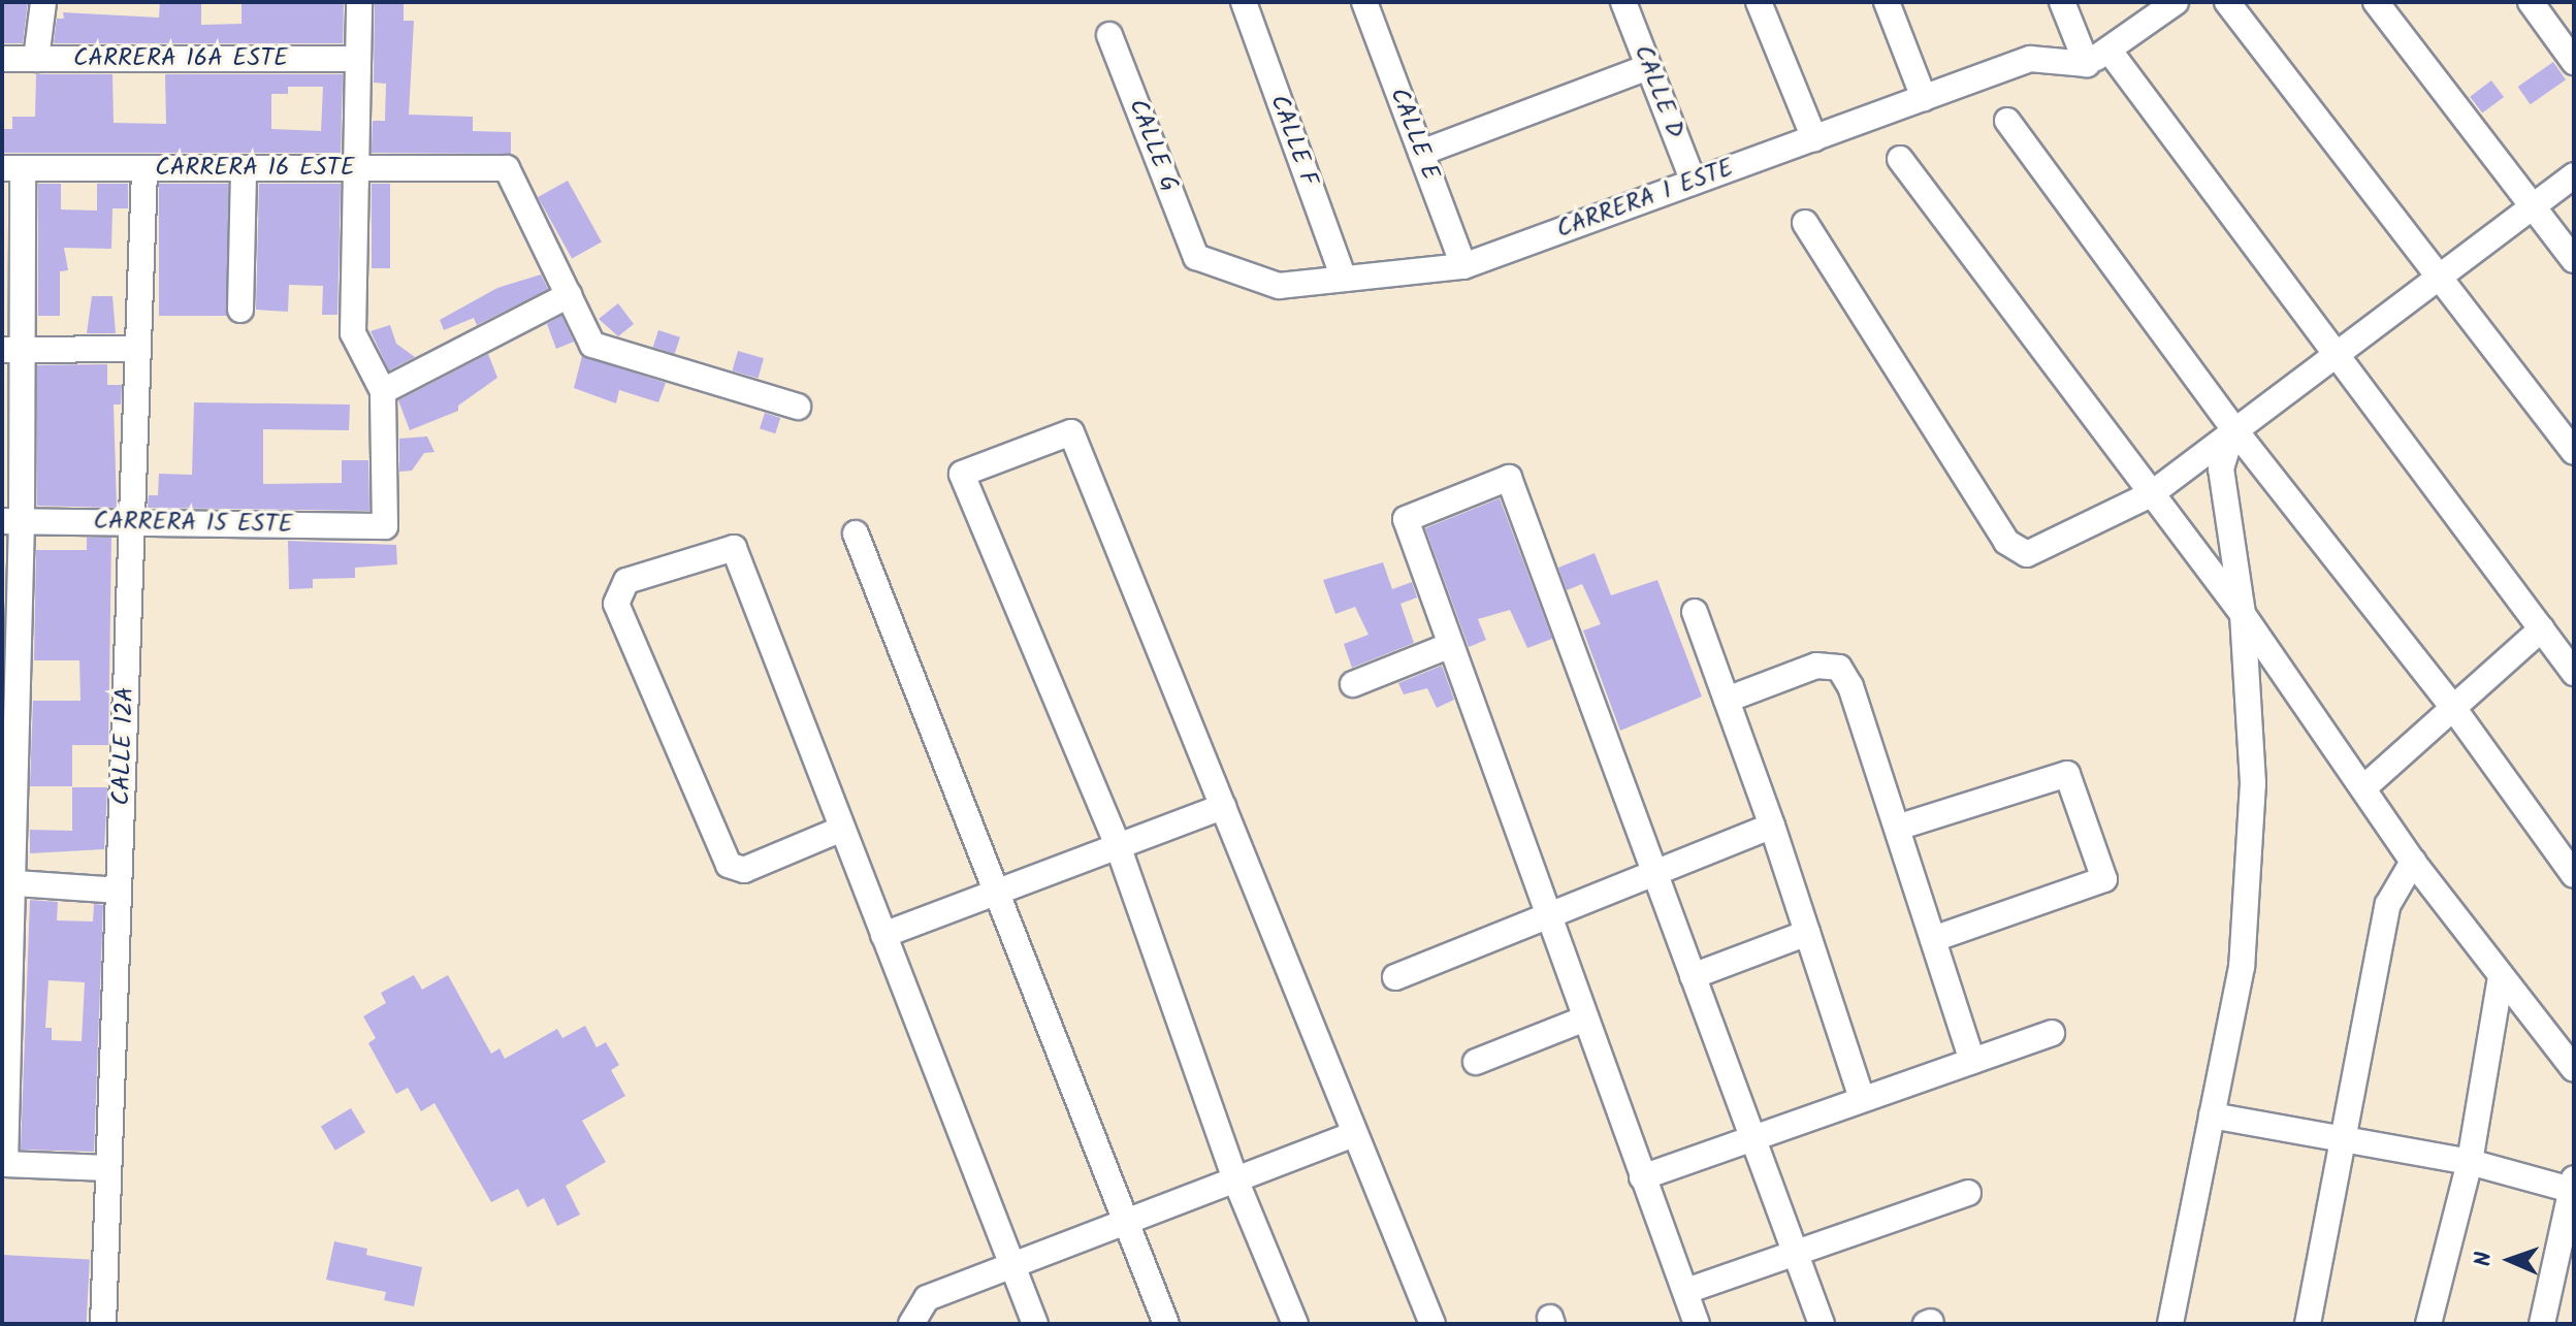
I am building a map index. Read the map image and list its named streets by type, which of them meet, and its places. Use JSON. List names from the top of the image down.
{
  "streets": {
    "street": [
      "CARRERA 16A ESTE",
      "CALLE D",
      "CALLE E",
      "CALLE F",
      "CALLE G",
      "CARRERA 16 ESTE",
      "CARRERA 1 ESTE",
      "CARRERA 15 ESTE",
      "CALLE 12A"
    ]
  },
  "crossings": [
    ["CALLE D", "CARRERA 1 ESTE"],
    ["CALLE E", "CARRERA 1 ESTE"],
    ["CALLE F", "CARRERA 1 ESTE"],
    ["CALLE G", "CARRERA 1 ESTE"],
    ["CARRERA 16 ESTE", "CALLE 12A"],
    ["CARRERA 15 ESTE", "CALLE 12A"]
  ],
  "north": "left"
}
